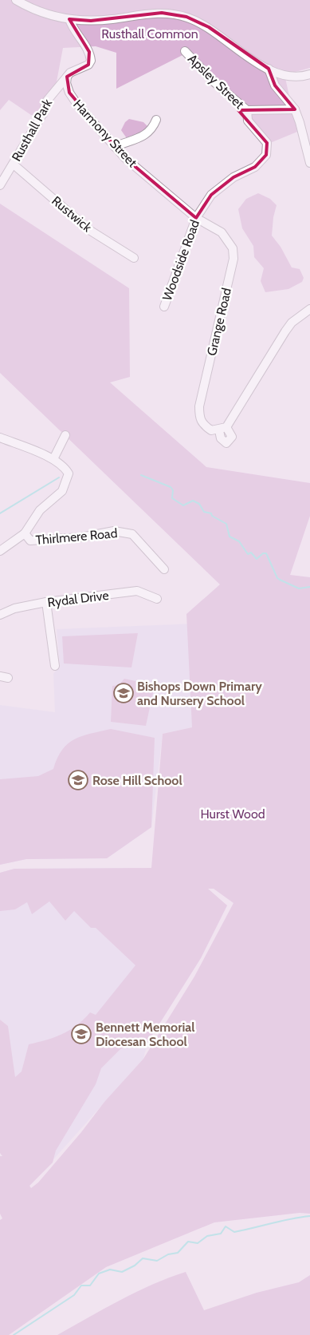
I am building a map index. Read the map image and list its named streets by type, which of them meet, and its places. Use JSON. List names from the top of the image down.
{
  "streets": {
    "street": [
      "Apsley Street",
      "Rusthall Park",
      "Harmony Street",
      "Rustwick",
      "Woodside Road",
      "Grange Road",
      "Thirlmere Road",
      "Rydal Drive"
    ]
  },
  "crossings": [
    ["Apsley Street", "Woodside Road"],
    ["Rusthall Park", "Harmony Street"],
    ["Rusthall Park", "Rustwick"],
    ["Harmony Street", "Woodside Road"],
    ["Harmony Street", "Grange Road"],
    ["Woodside Road", "Grange Road"]
  ],
  "parks": ["Rusthall Common", "Hurst Wood"],
  "places": {
    "school or university": ["Bishops Down Primary and Nursery School", "Rose Hill School", "Bennett Memorial Diocesan School"]
  }
}
